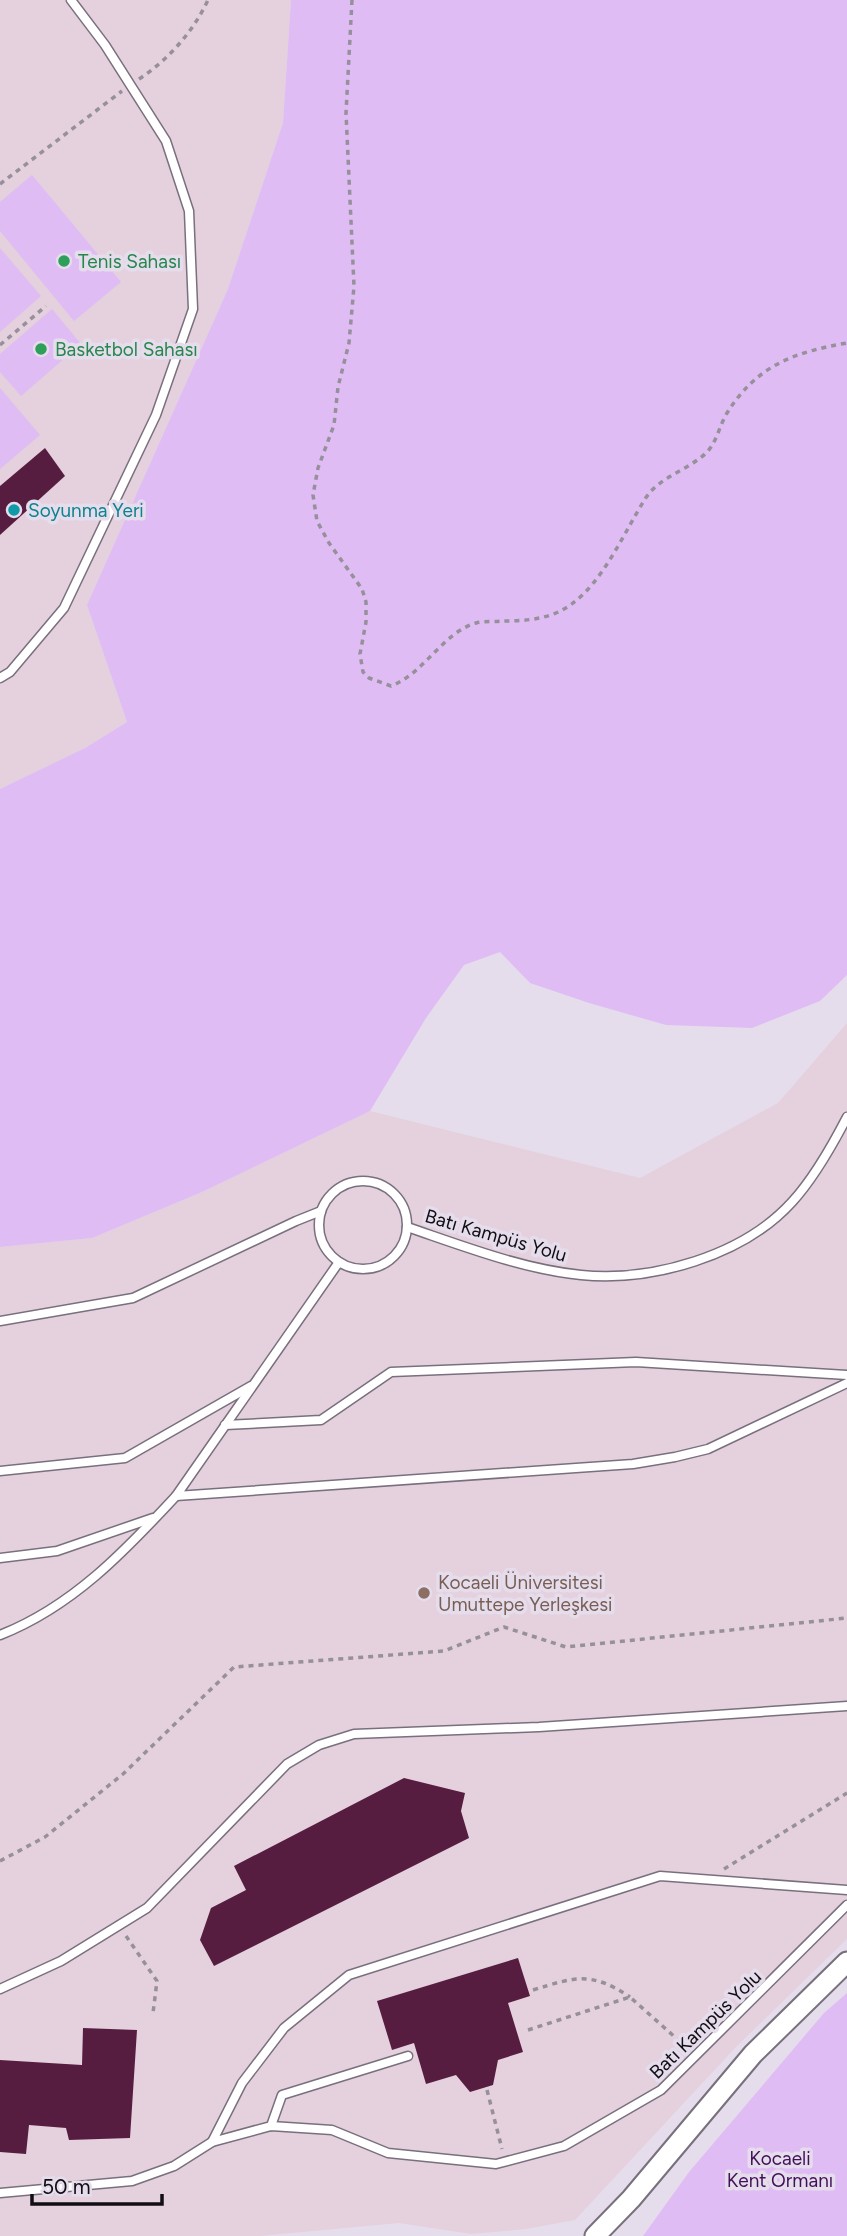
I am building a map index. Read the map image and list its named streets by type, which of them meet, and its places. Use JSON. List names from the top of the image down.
{
  "streets": {
    "lane": ["Batı Kampüs Yolu"]
  },
  "parks": ["Kocaeli Kent Ormanı"],
  "places": [
    "Tenis Sahası",
    "Basketbol Sahası",
    "Soyunma Yeri",
    "Kocaeli Üniversitesi Umuttepe Yerleşkesi"
  ],
  "scale_bar": "50 m"
}
